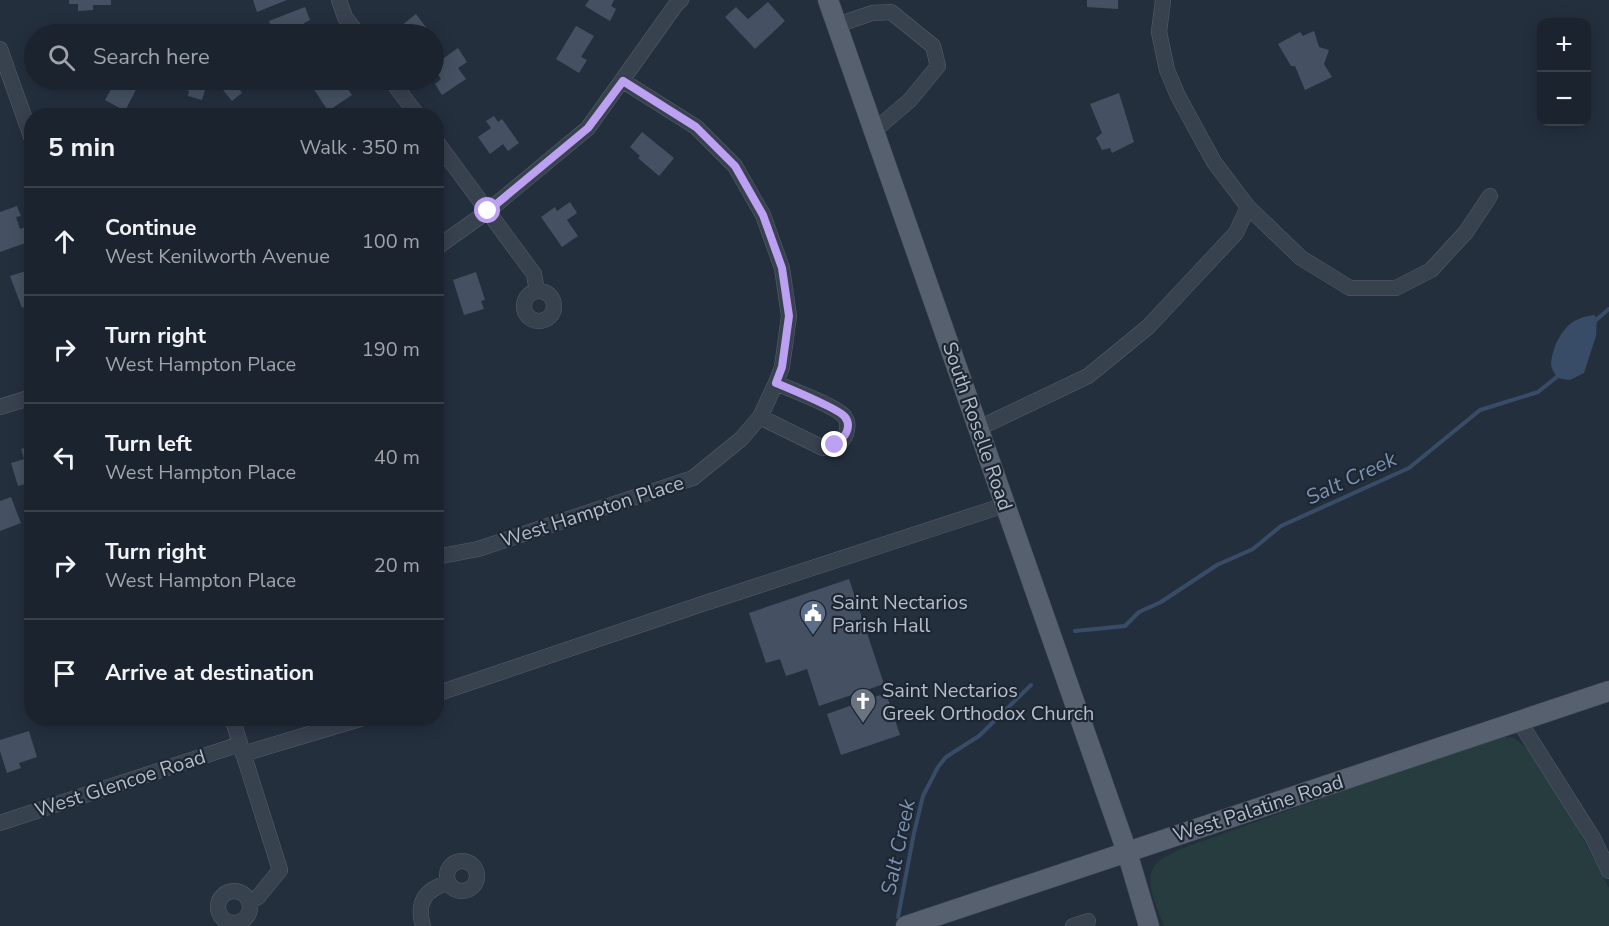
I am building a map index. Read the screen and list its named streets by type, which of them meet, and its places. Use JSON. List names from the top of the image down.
{
  "streets": {
    "main road": ["South Roselle Road", "West Palatine Road"],
    "street": ["West Hampton Place", "West Glencoe Road"]
  },
  "crossings": [
    ["South Roselle Road", "West Palatine Road"]
  ],
  "water": ["Salt Creek"],
  "places": {
    "public building": ["Saint Nectarios Parish Hall"],
    "church": ["Saint Nectarios Greek Orthodox Church"]
  },
  "page": {
    "map_buttons": ["+", "−"],
    "search": "Search here",
    "heading": ["5 min", "Walk · 350 m"],
    "list": [
      ["Continue", "West Kenilworth Avenue", "100 m"],
      ["Turn right", "West Hampton Place", "190 m"],
      ["Turn left", "West Hampton Place", "40 m"],
      ["Turn right", "West Hampton Place", "20 m"],
      "Arrive at destination"
    ]
  }
}
